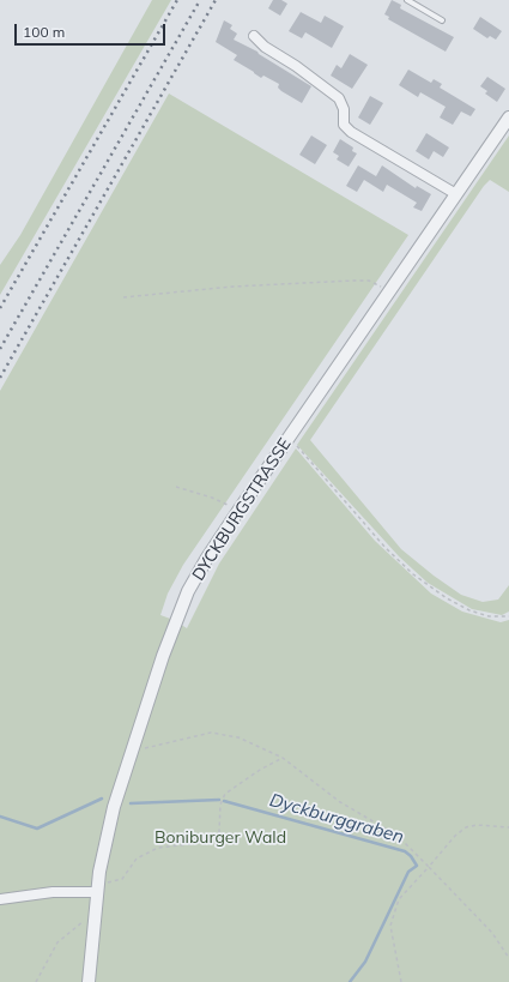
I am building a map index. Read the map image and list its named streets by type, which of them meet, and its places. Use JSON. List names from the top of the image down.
{
  "streets": {
    "street": ["DYCKBURGSTRASSE"]
  },
  "water": ["Dyckburggraben"],
  "parks": ["Boniburger Wald"],
  "scale_bar": "100 m"
}
